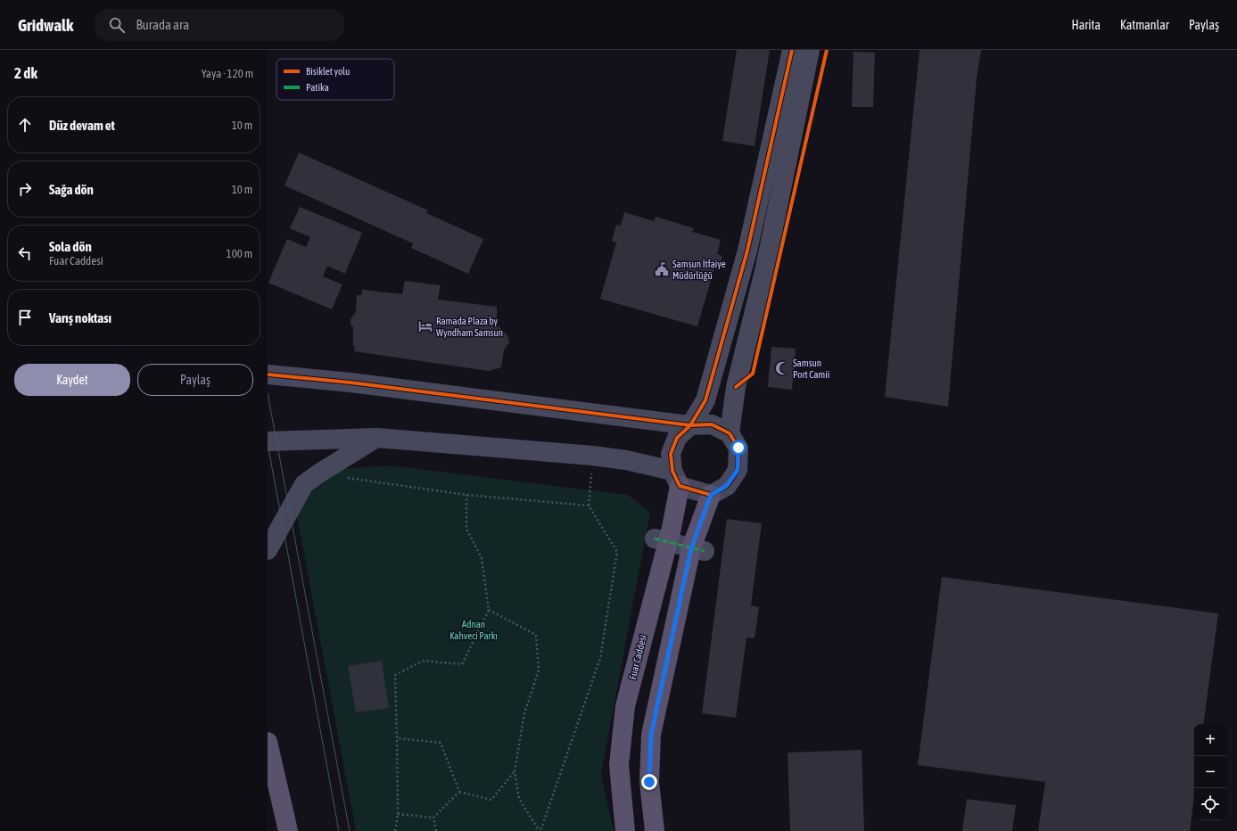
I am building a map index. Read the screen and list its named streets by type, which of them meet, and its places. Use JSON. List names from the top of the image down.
{
  "streets": {
    "main road": ["Fuar Caddesi"]
  },
  "parks": ["Adnan Kahveci Parkı"],
  "places": {
    "public building": ["Samsun İtfaiye Müdürlüğü"],
    "hotel": ["Ramada Plaza by Wyndham Samsun"],
    "mosque": ["Samsun Port Camii"]
  },
  "legend": ["Bisiklet yolu", "Patika"],
  "page": {
    "header": "Gridwalk",
    "search": "Burada ara",
    "nav": ["Harita", "Katmanlar", "Paylaş"],
    "heading": ["2 dk", "Yaya · 120 m"],
    "list": [
      ["Düz devam et", "10 m"],
      ["Sağa dön", "10 m"],
      ["Sola dön", "Fuar Caddesi", "100 m"],
      "Varış noktası"
    ],
    "buttons": ["Kaydet", "Paylaş"],
    "map_buttons": ["+", "−"]
  }
}
